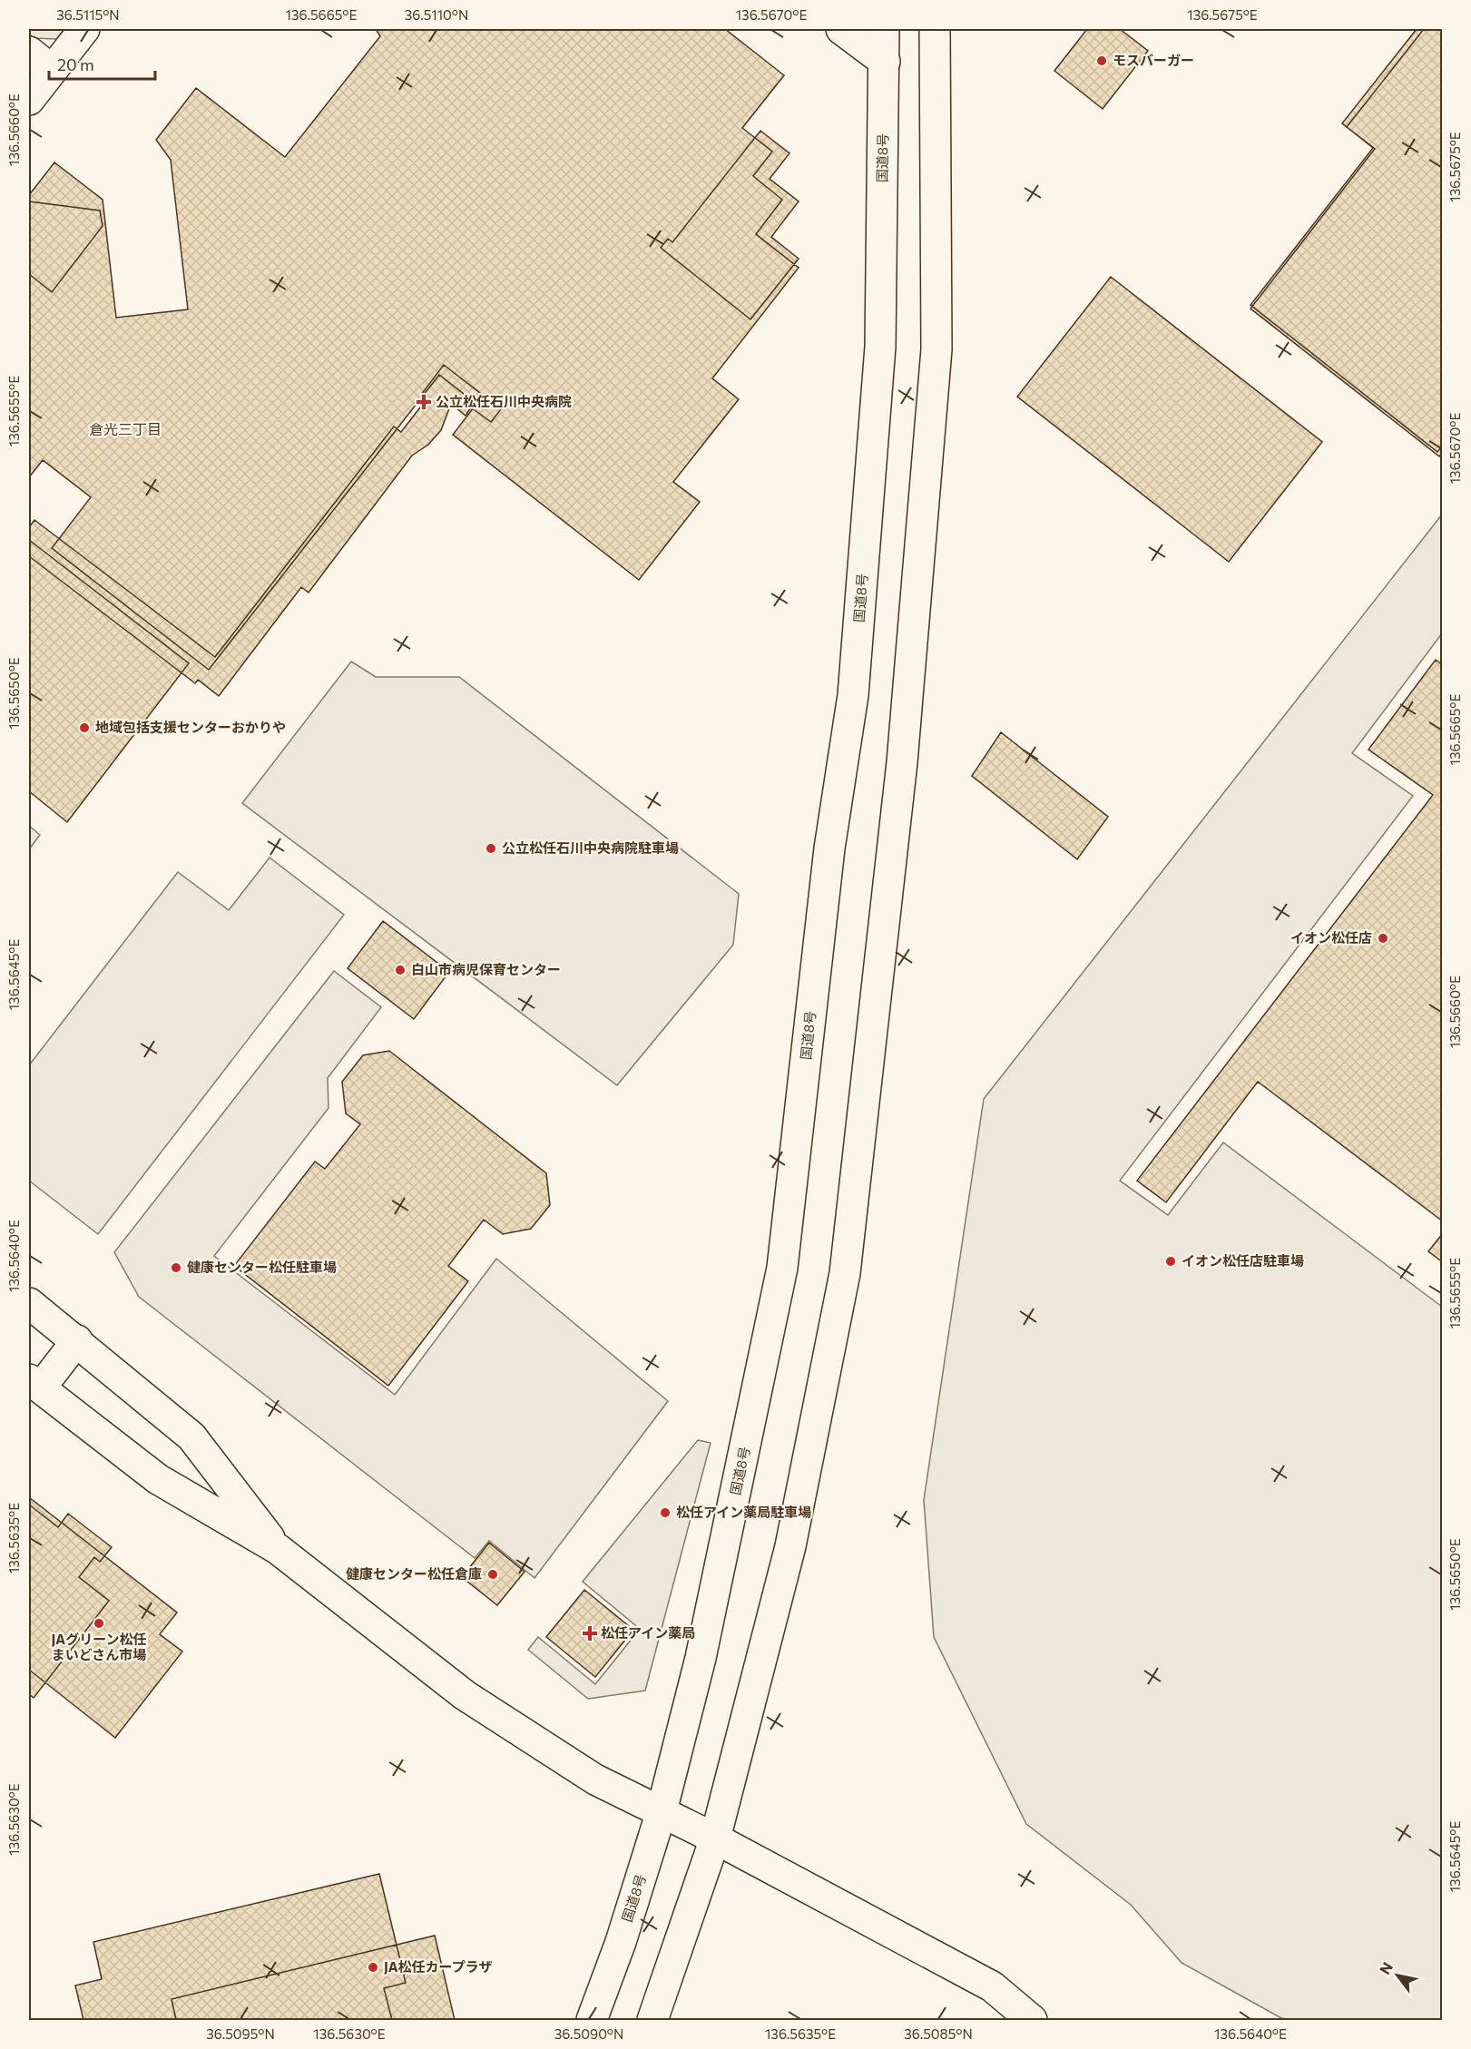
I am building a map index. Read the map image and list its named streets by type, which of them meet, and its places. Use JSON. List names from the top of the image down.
{
  "streets": {
    "main road": ["国道8号"]
  },
  "districts": ["倉光三丁目"],
  "places": {
    "other": [
      "モスバーガー",
      "地域包括支援センターおかりや",
      "公立松任石川中央病院駐車場",
      "イオン松任店",
      "白山市病児保育センター",
      "イオン松任店駐車場",
      "健康センター松任駐車場",
      "松任アイン薬局駐車場",
      "健康センター松任倉庫",
      "JAグリーン松任 まいどさん市場",
      "JA松任カープラザ"
    ],
    "health": ["公立松任石川中央病院", "松任アイン薬局"]
  },
  "scale_bar": "20 m",
  "north": "top left",
  "coordinates": [
    "36.5115°N",
    "136.5665°E",
    "36.5110°N",
    "136.5670°E",
    "136.5675°E",
    "136.5660°E",
    "136.5655°E",
    "136.5650°E",
    "136.5645°E",
    "136.5640°E",
    "136.5635°E",
    "136.5630°E",
    "36.5095°N",
    "36.5090°N",
    "36.5085°N"
  ]
}
